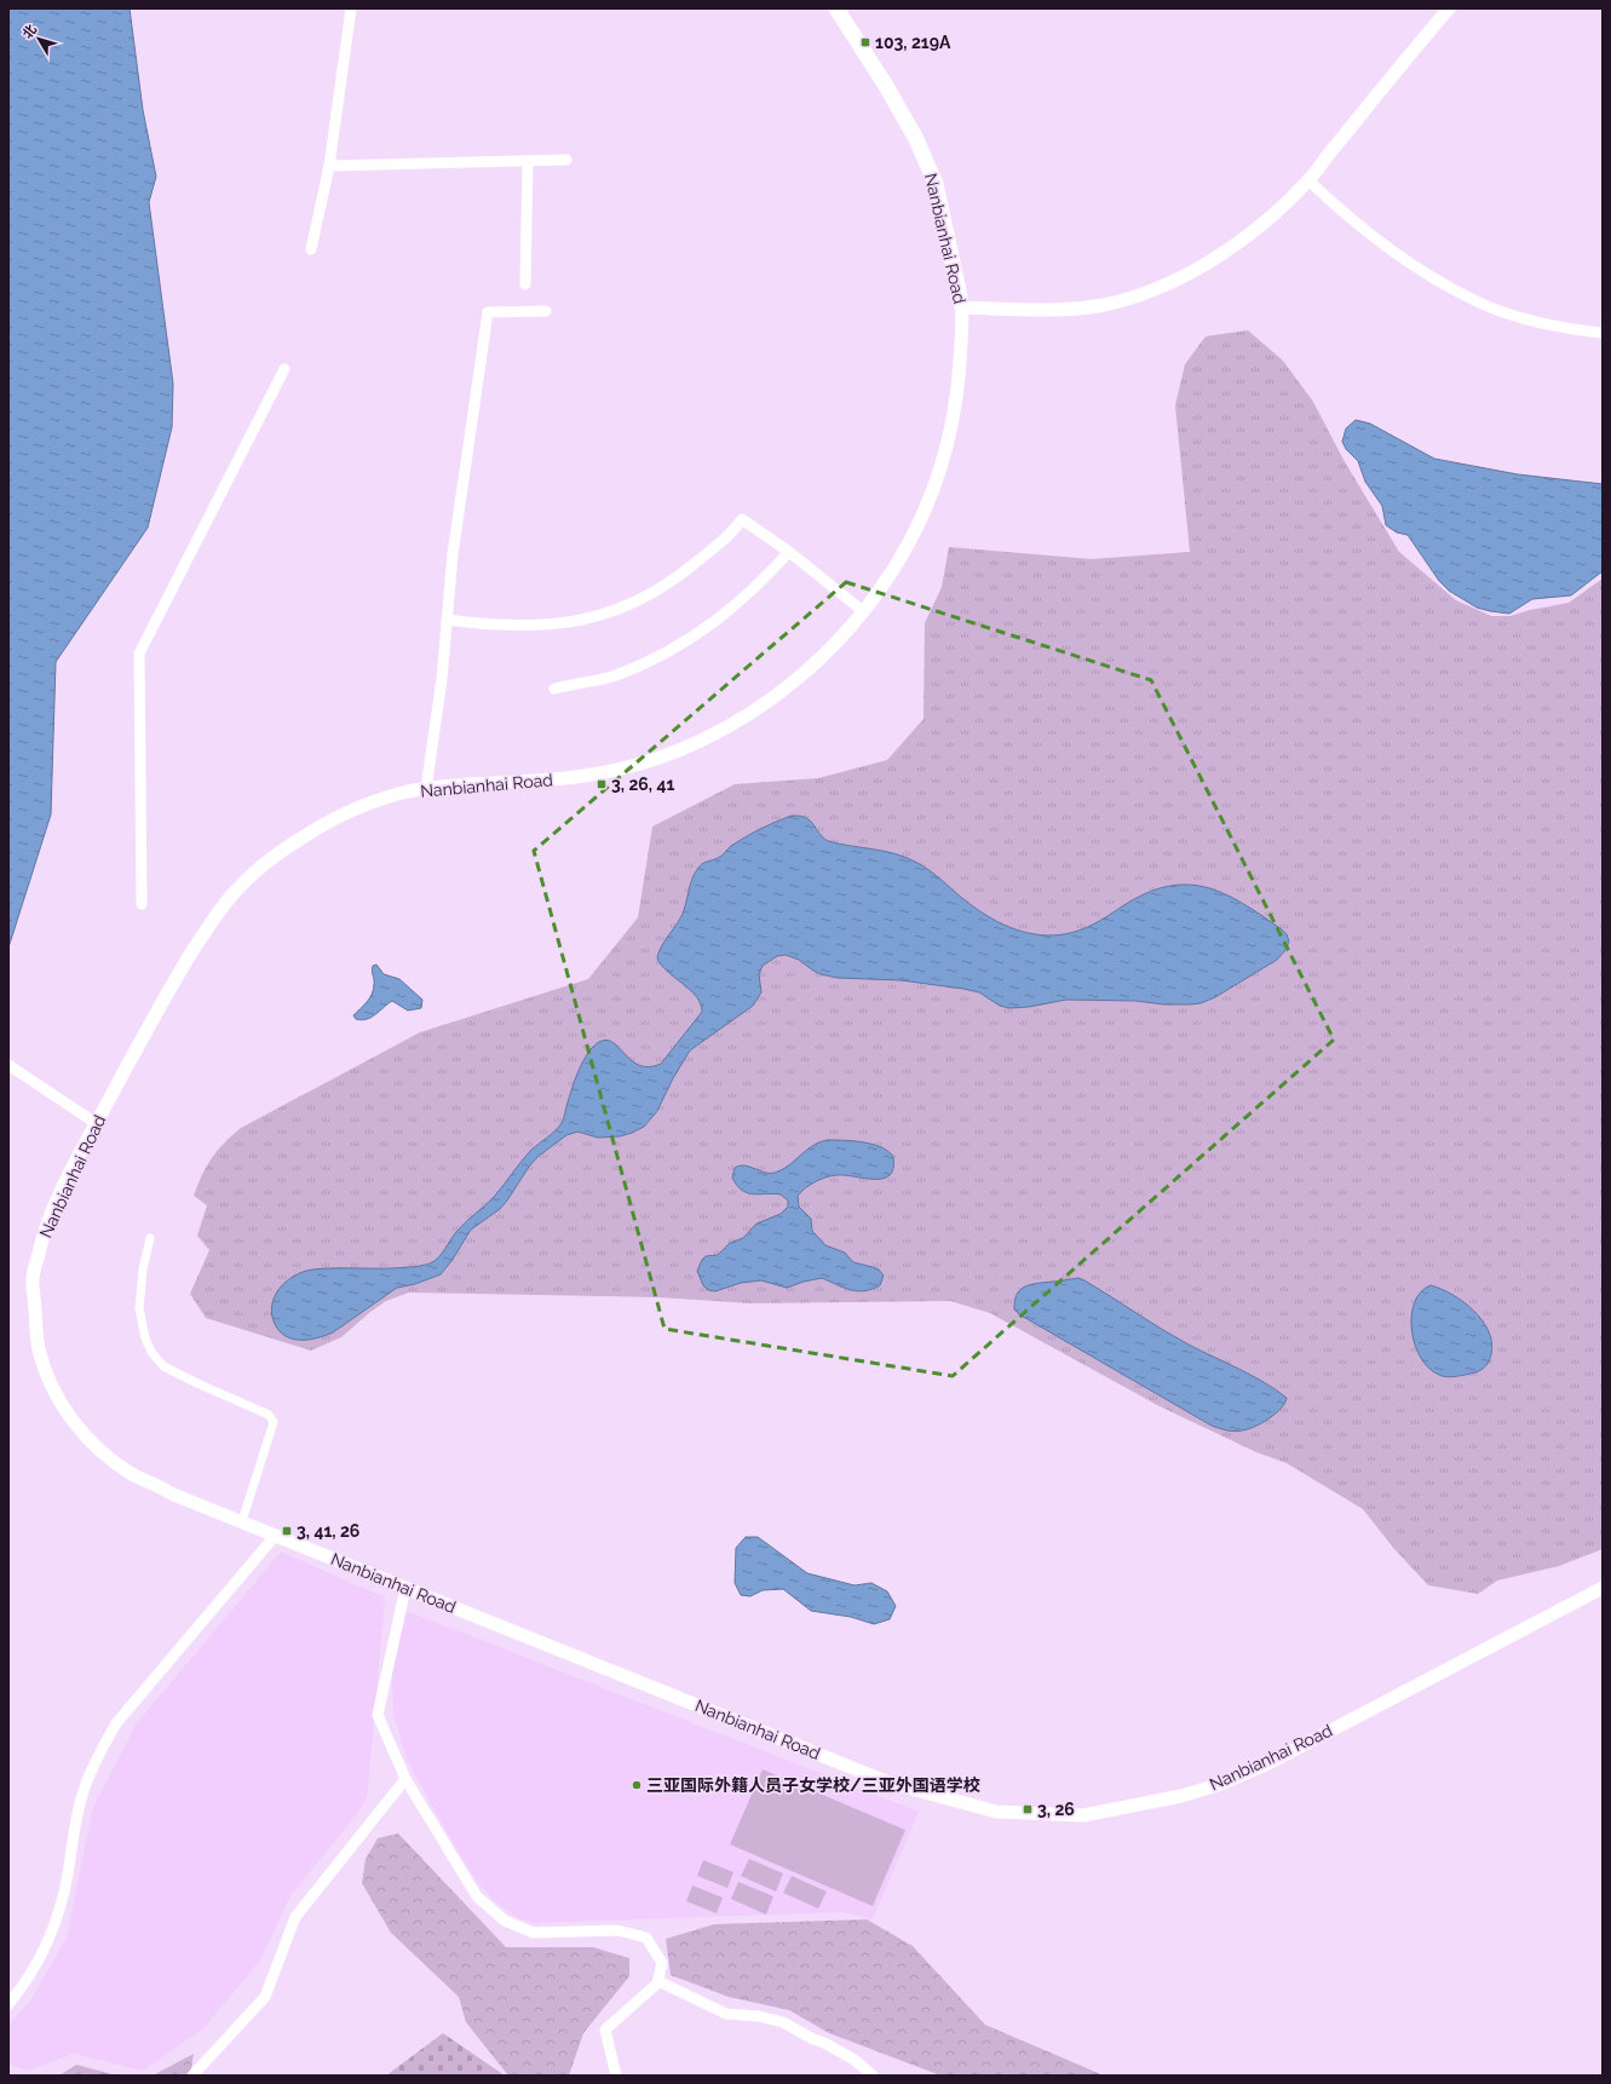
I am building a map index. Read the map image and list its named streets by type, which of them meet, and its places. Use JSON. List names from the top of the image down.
{
  "streets": {
    "main road": ["Nanbianhai Road"]
  },
  "places": {
    "transit": [
      "103, 219A",
      "3, 26, 41",
      "3, 41, 26",
      "3, 26"
    ],
    "other": ["三亚国际外籍人员子女学校/三亚外国语学校"]
  },
  "north": "top left"
}
